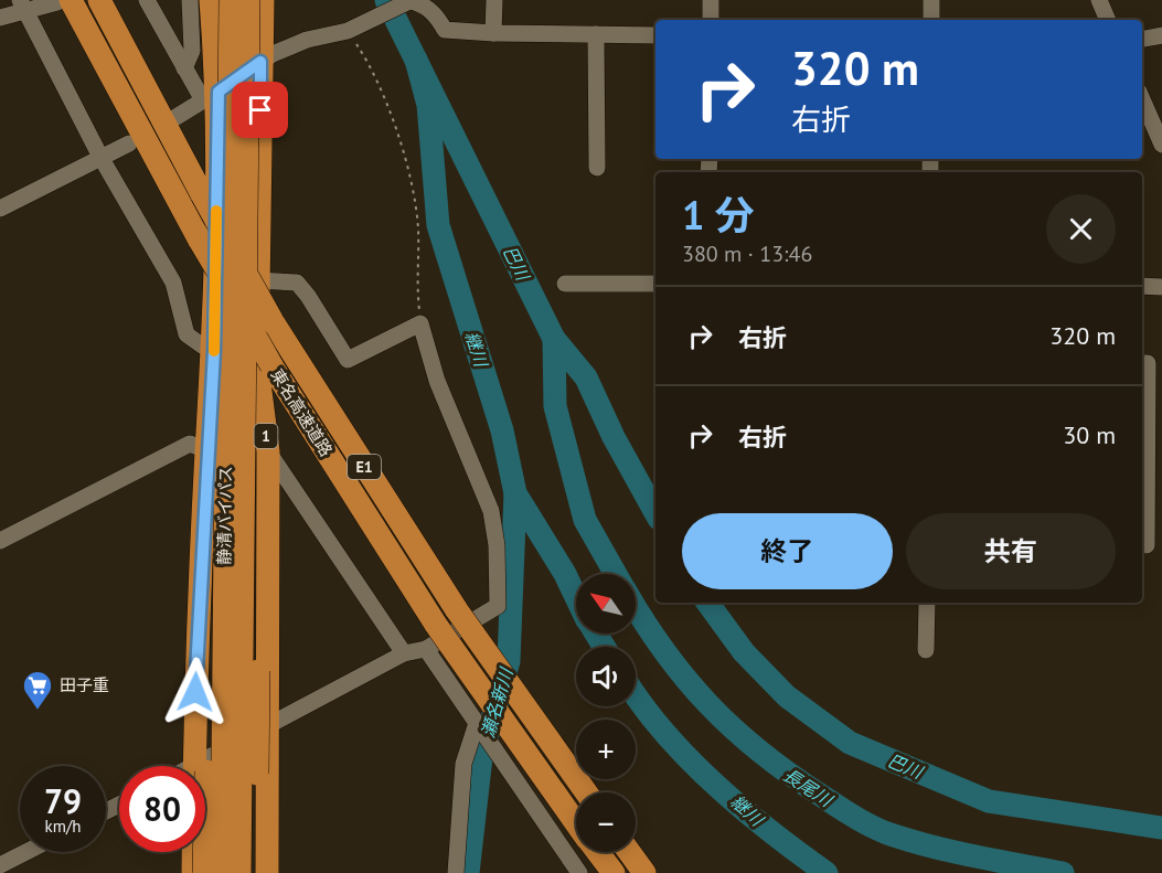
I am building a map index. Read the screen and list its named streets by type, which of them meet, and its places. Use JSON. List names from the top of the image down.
{
  "streets": {
    "highway": [
      "東名高速道路",
      "1",
      "E1",
      "静清バイパス"
    ]
  },
  "crossings": [
    ["東名高速道路", "1"],
    ["1", "静清バイパス"]
  ],
  "water": [
    "巴川",
    "継川",
    "瀬名新川",
    "長尾川"
  ],
  "places": {
    "supermarket": ["田子重"]
  },
  "north": "top left",
  "page": {
    "turn": ["320 m", "右折"],
    "heading": ["1 分", "380 m · 13:46"],
    "list": [
      {
        "name": "右折",
        "value": "320 m"
      },
      {
        "name": "右折",
        "value": "30 m"
      }
    ],
    "buttons": ["終了", "共有"],
    "map_buttons": ["+", "−"],
    "speed": "79 km/h",
    "limit": "80"
  }
}
